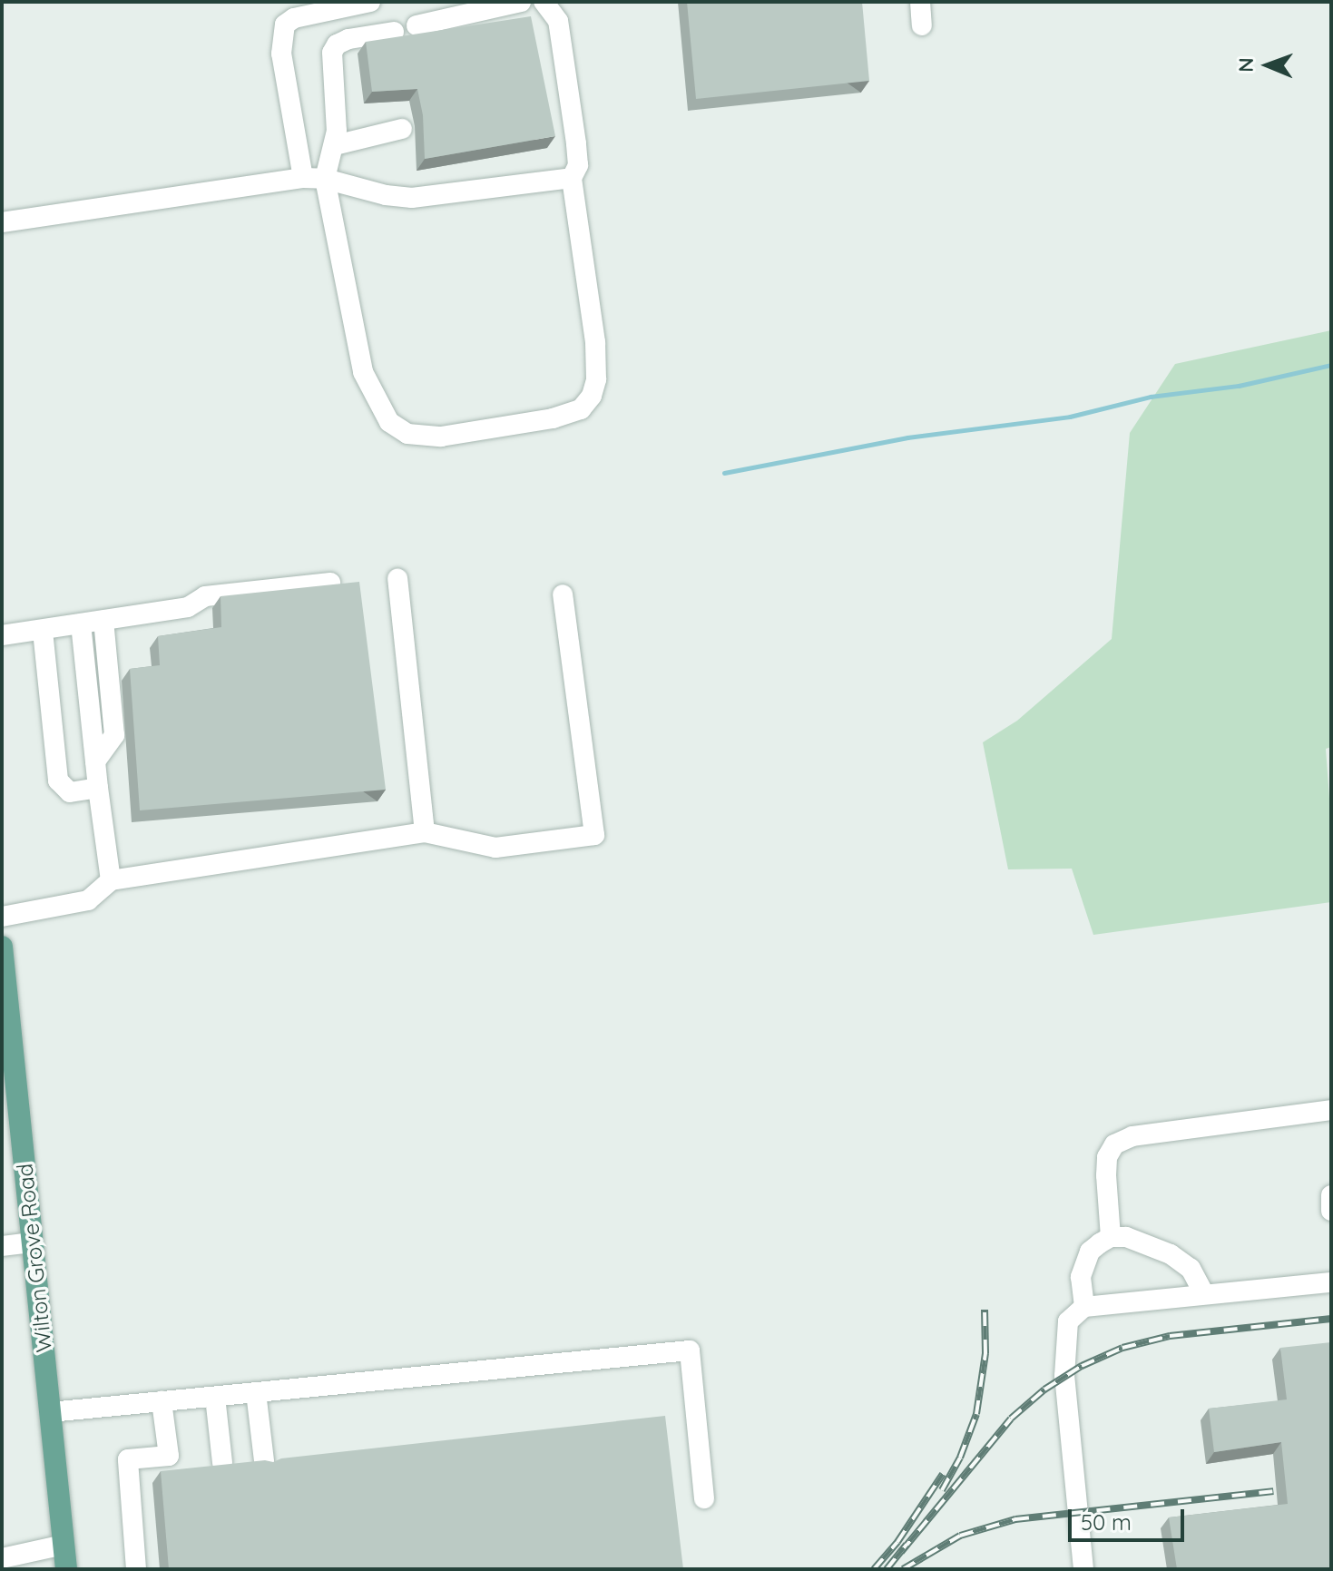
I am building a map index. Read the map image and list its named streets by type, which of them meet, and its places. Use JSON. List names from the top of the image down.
{
  "streets": {
    "main road": ["Wilton Grove Road"]
  },
  "scale_bar": "50 m",
  "north": "left"
}
